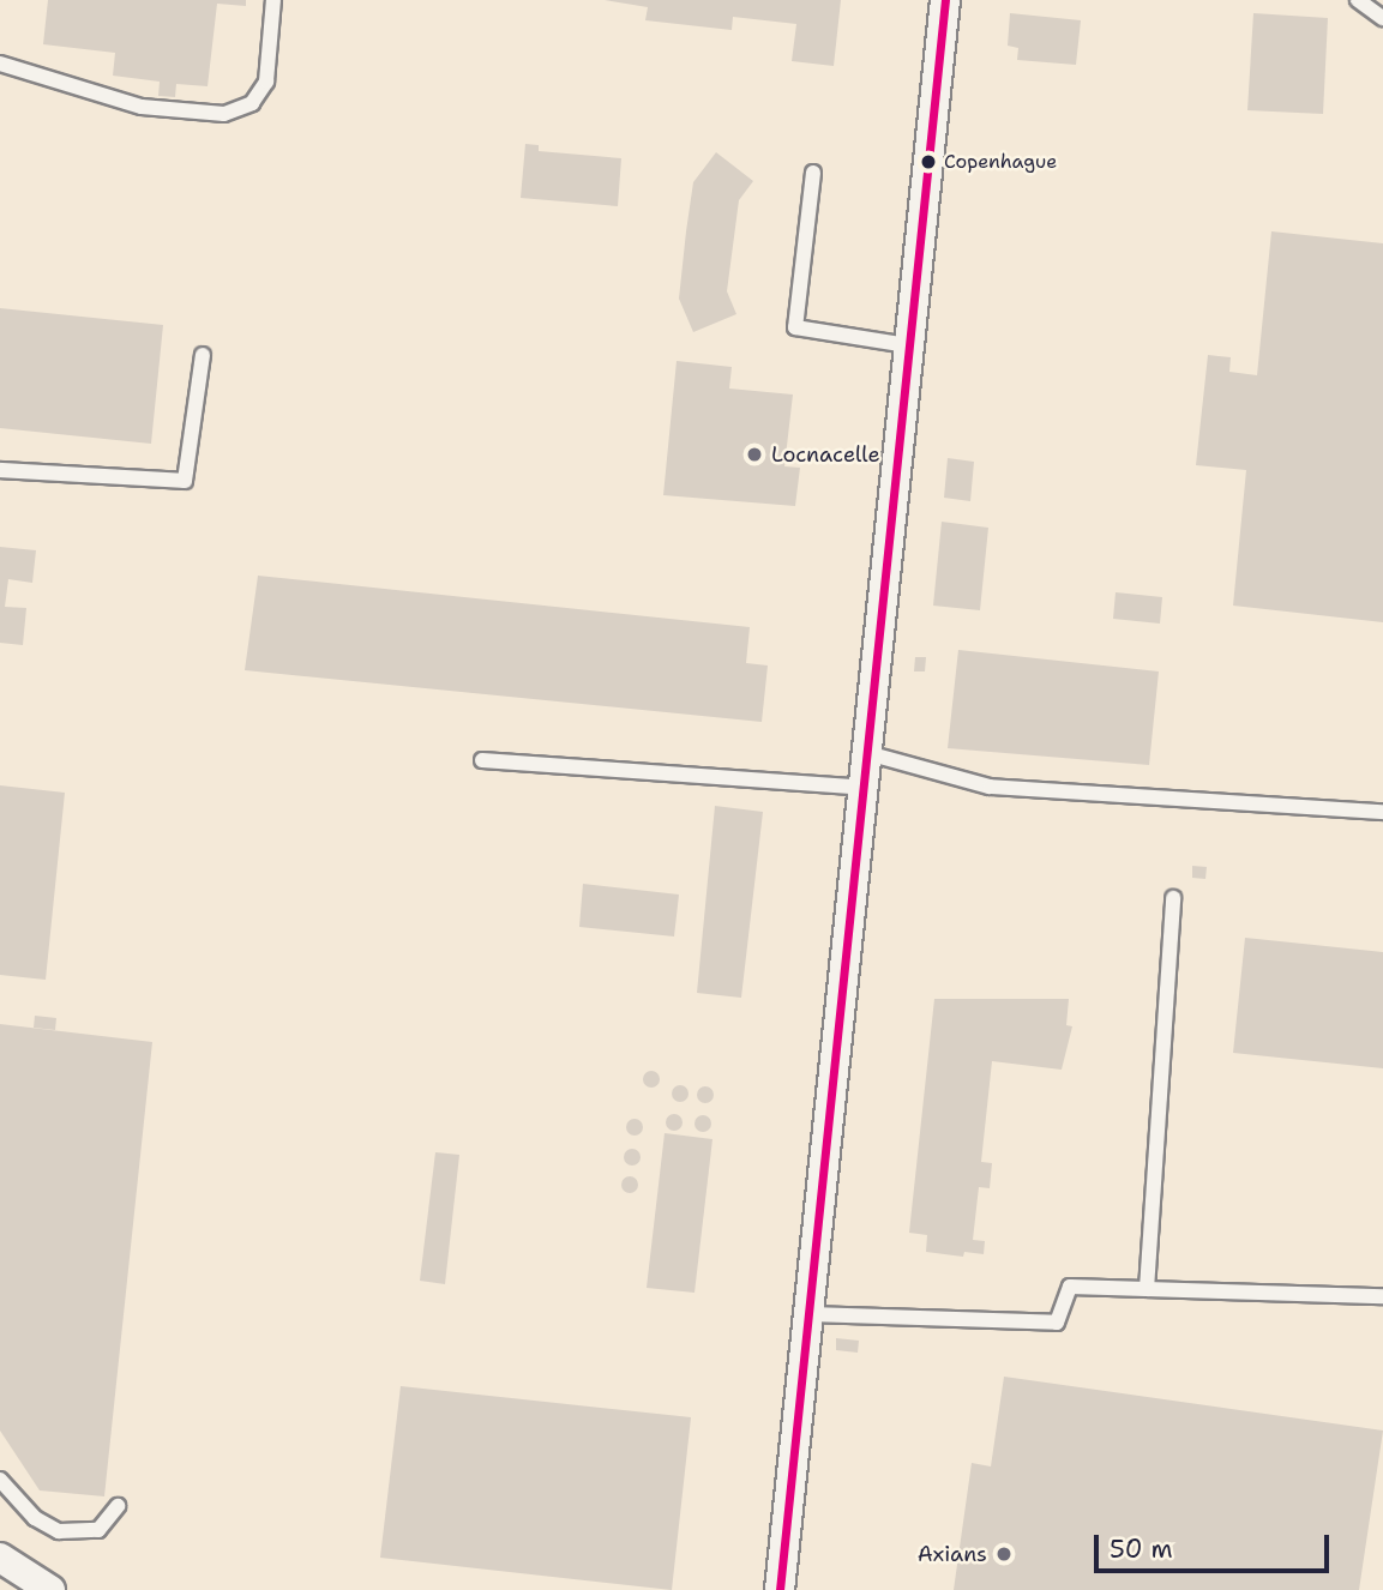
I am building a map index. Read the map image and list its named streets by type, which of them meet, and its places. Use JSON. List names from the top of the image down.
{
  "places": ["Copenhague", "Locnacelle", "Axians"],
  "scale_bar": "50 m"
}
